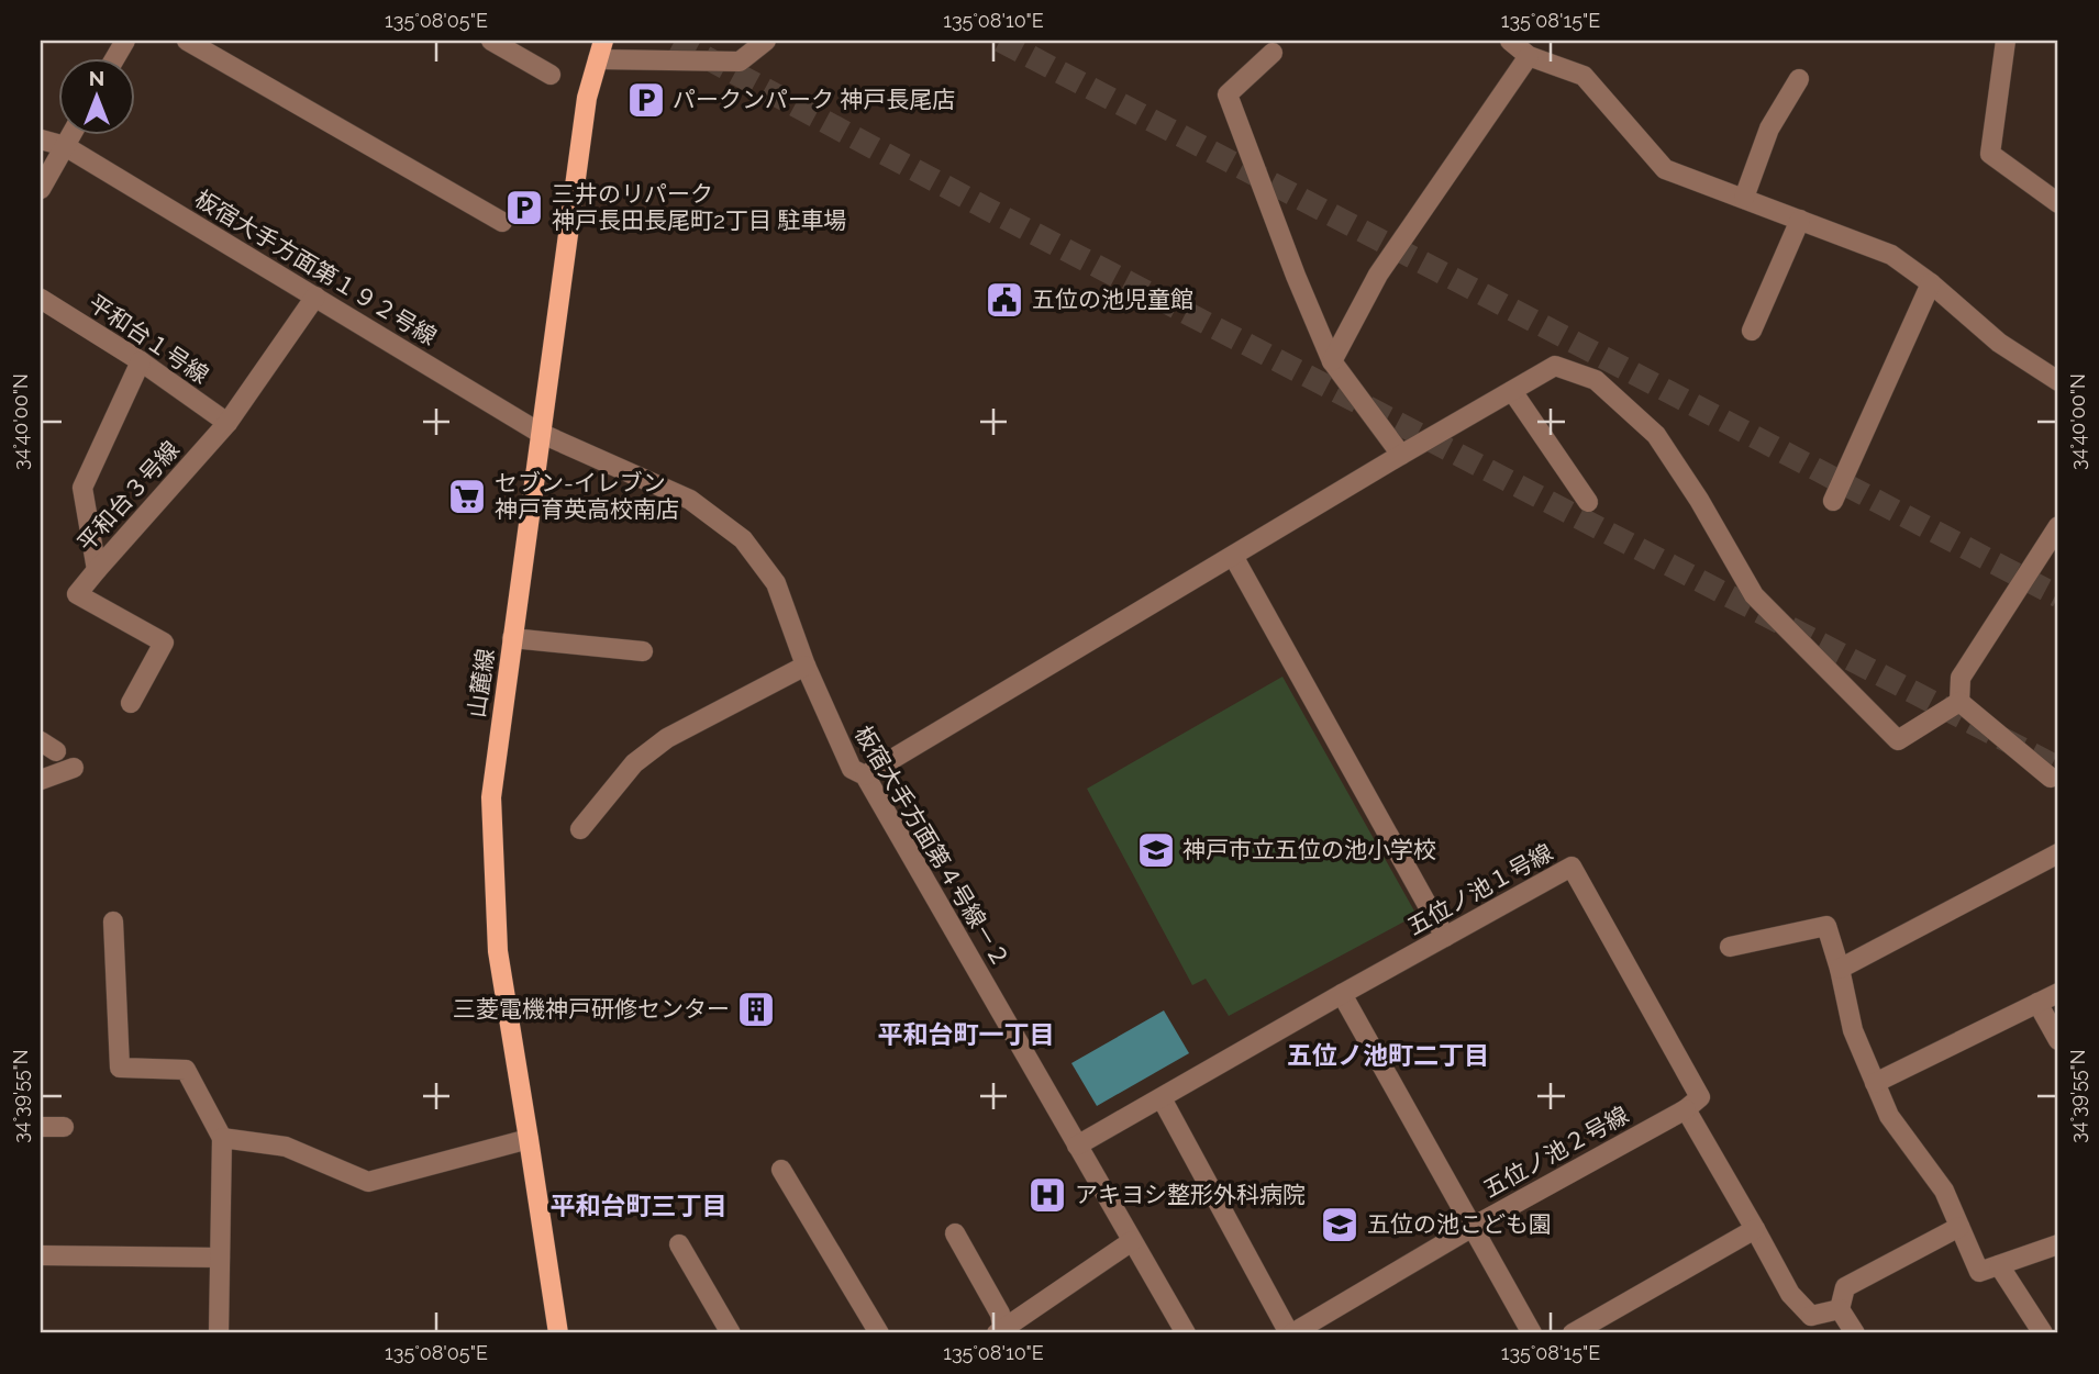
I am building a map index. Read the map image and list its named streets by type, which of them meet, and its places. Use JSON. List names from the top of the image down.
{
  "streets": {
    "main road": ["山麓線"],
    "street": [
      "板宿大手方面第１９２号線",
      "平和台１号線",
      "平和台３号線",
      "板宿大手方面第４号線－２",
      "五位ノ池１号線",
      "五位ノ池２号線"
    ]
  },
  "crossings": [
    ["板宿大手方面第１９２号線", "平和台３号線"],
    ["板宿大手方面第１９２号線", "山麓線"],
    ["板宿大手方面第１９２号線", "板宿大手方面第４号線－２"],
    ["平和台１号線", "平和台３号線"],
    ["山麓線", "板宿大手方面第４号線－２"],
    ["板宿大手方面第４号線－２", "五位ノ池１号線"],
    ["五位ノ池１号線", "五位ノ池２号線"]
  ],
  "districts": ["平和台町一丁目", "五位ノ池町二丁目", "平和台町三丁目"],
  "places": {
    "parking": ["パークンパーク 神戸長尾店", "三井のリパーク 神戸長田長尾町2丁目 駐車場"],
    "public building": ["五位の池児童館"],
    "supermarket": ["セブン-イレブン 神戸育英高校南店"],
    "school or university": ["神戸市立五位の池小学校", "五位の池こども園"],
    "building": ["三菱電機神戸研修センター"],
    "hospital": ["アキヨシ整形外科病院"]
  },
  "north": "top",
  "coordinates": [
    "135°08'05\"E",
    "135°08'10\"E",
    "135°08'15\"E",
    "34°40'00\"N",
    "34°39'55\"N"
  ]
}
